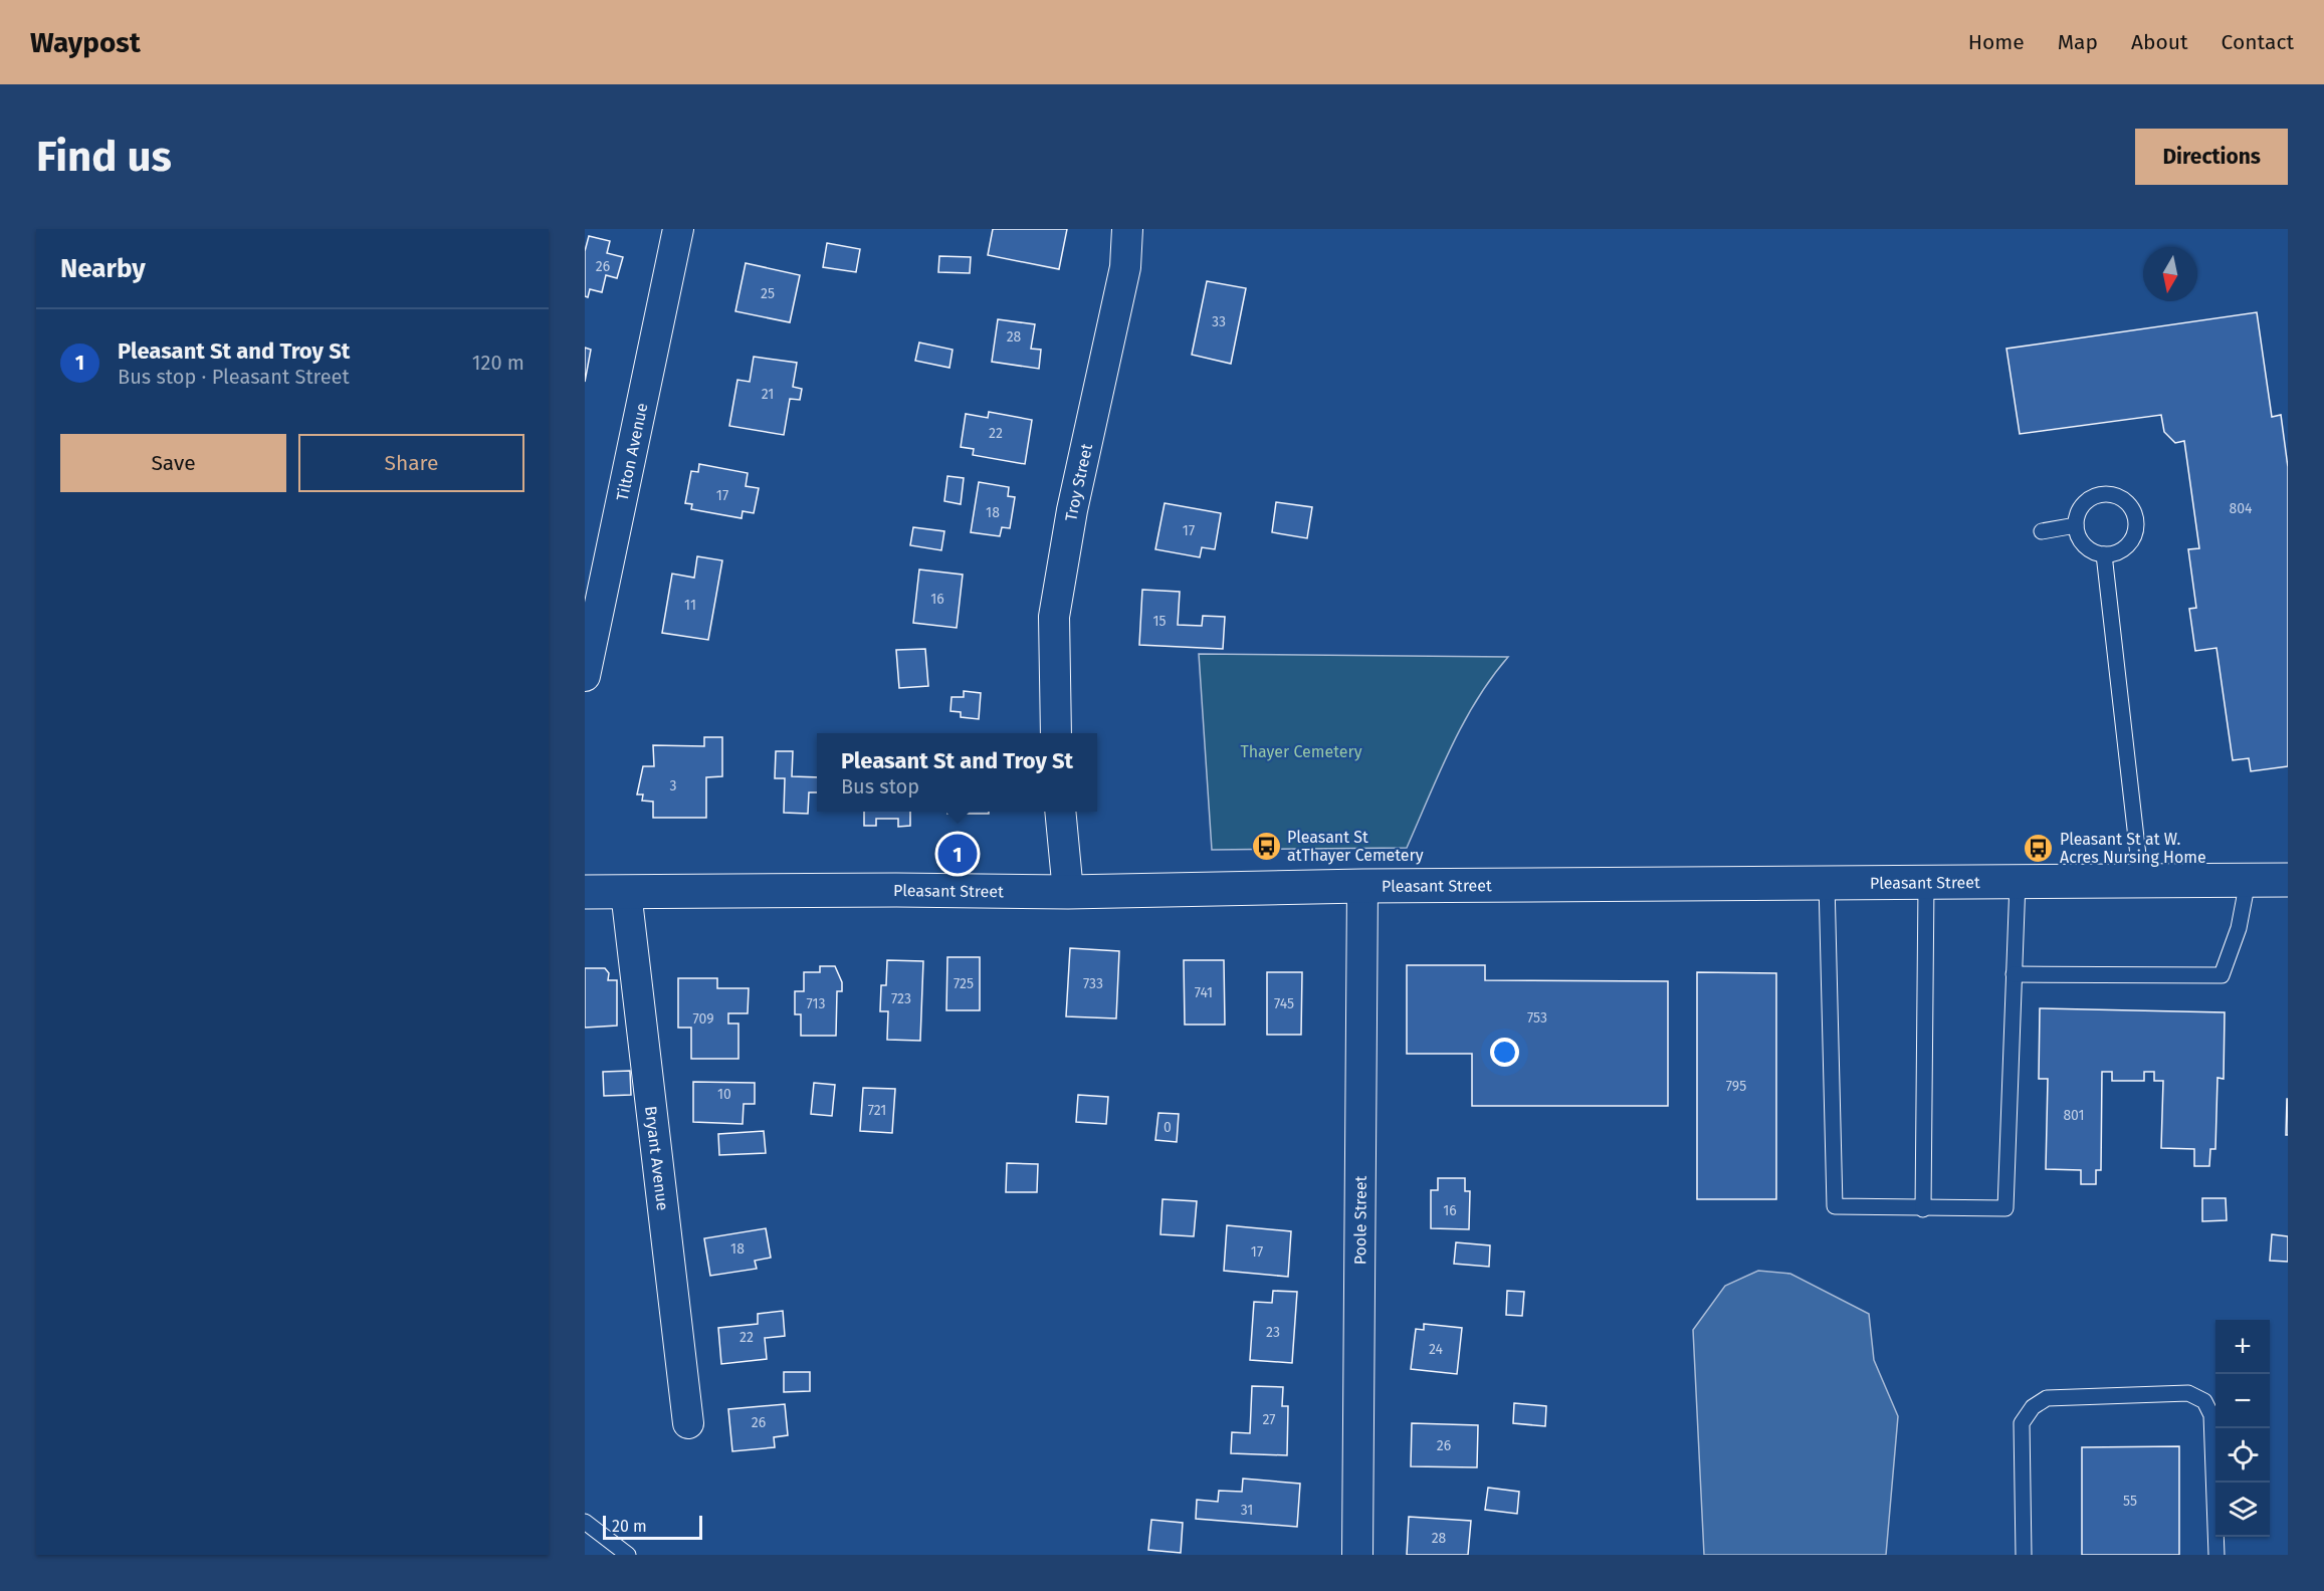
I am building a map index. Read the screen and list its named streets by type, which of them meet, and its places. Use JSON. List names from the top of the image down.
{
  "streets": {
    "main road": ["Pleasant Street"],
    "street": [
      "Tilton Avenue",
      "Troy Street",
      "Bryant Avenue",
      "Poole Street"
    ]
  },
  "crossings": [
    ["Pleasant Street", "Bryant Avenue"],
    ["Pleasant Street", "Poole Street"]
  ],
  "parks": ["Thayer Cemetery"],
  "places": {
    "bus stop": ["Pleasant St atThayer Cemetery", "Pleasant St at W. Acres Nursing Home"]
  },
  "house_numbers": [
    "26",
    "25",
    "33",
    "28",
    "21",
    "22",
    "17",
    "804",
    "18",
    "17",
    "16",
    "11",
    "15",
    "3",
    "725",
    "733",
    "741",
    "723",
    "713",
    "745",
    "753",
    "709",
    "795",
    "10",
    "721",
    "801",
    "0",
    "16",
    "18",
    "17",
    "23",
    "22",
    "24",
    "27",
    "26",
    "26",
    "55",
    "31",
    "28"
  ],
  "scale_bar": "20 m",
  "north": "bottom",
  "page": {
    "header": "Waypost",
    "nav": [
      "Home",
      "Map",
      "About",
      "Contact"
    ],
    "buttons": [
      "Directions",
      ["Save", "Share"]
    ],
    "title": "Find us",
    "heading": "Nearby",
    "list": [
      {
        "mark": "1",
        "name": "Pleasant St and Troy St",
        "note": "Bus stop · Pleasant Street",
        "value": "120 m"
      }
    ],
    "popup": ["Pleasant St and Troy St", "Bus stop"],
    "pins": "1",
    "map_buttons": ["+", "−"],
    "scale": "20 m"
  }
}
